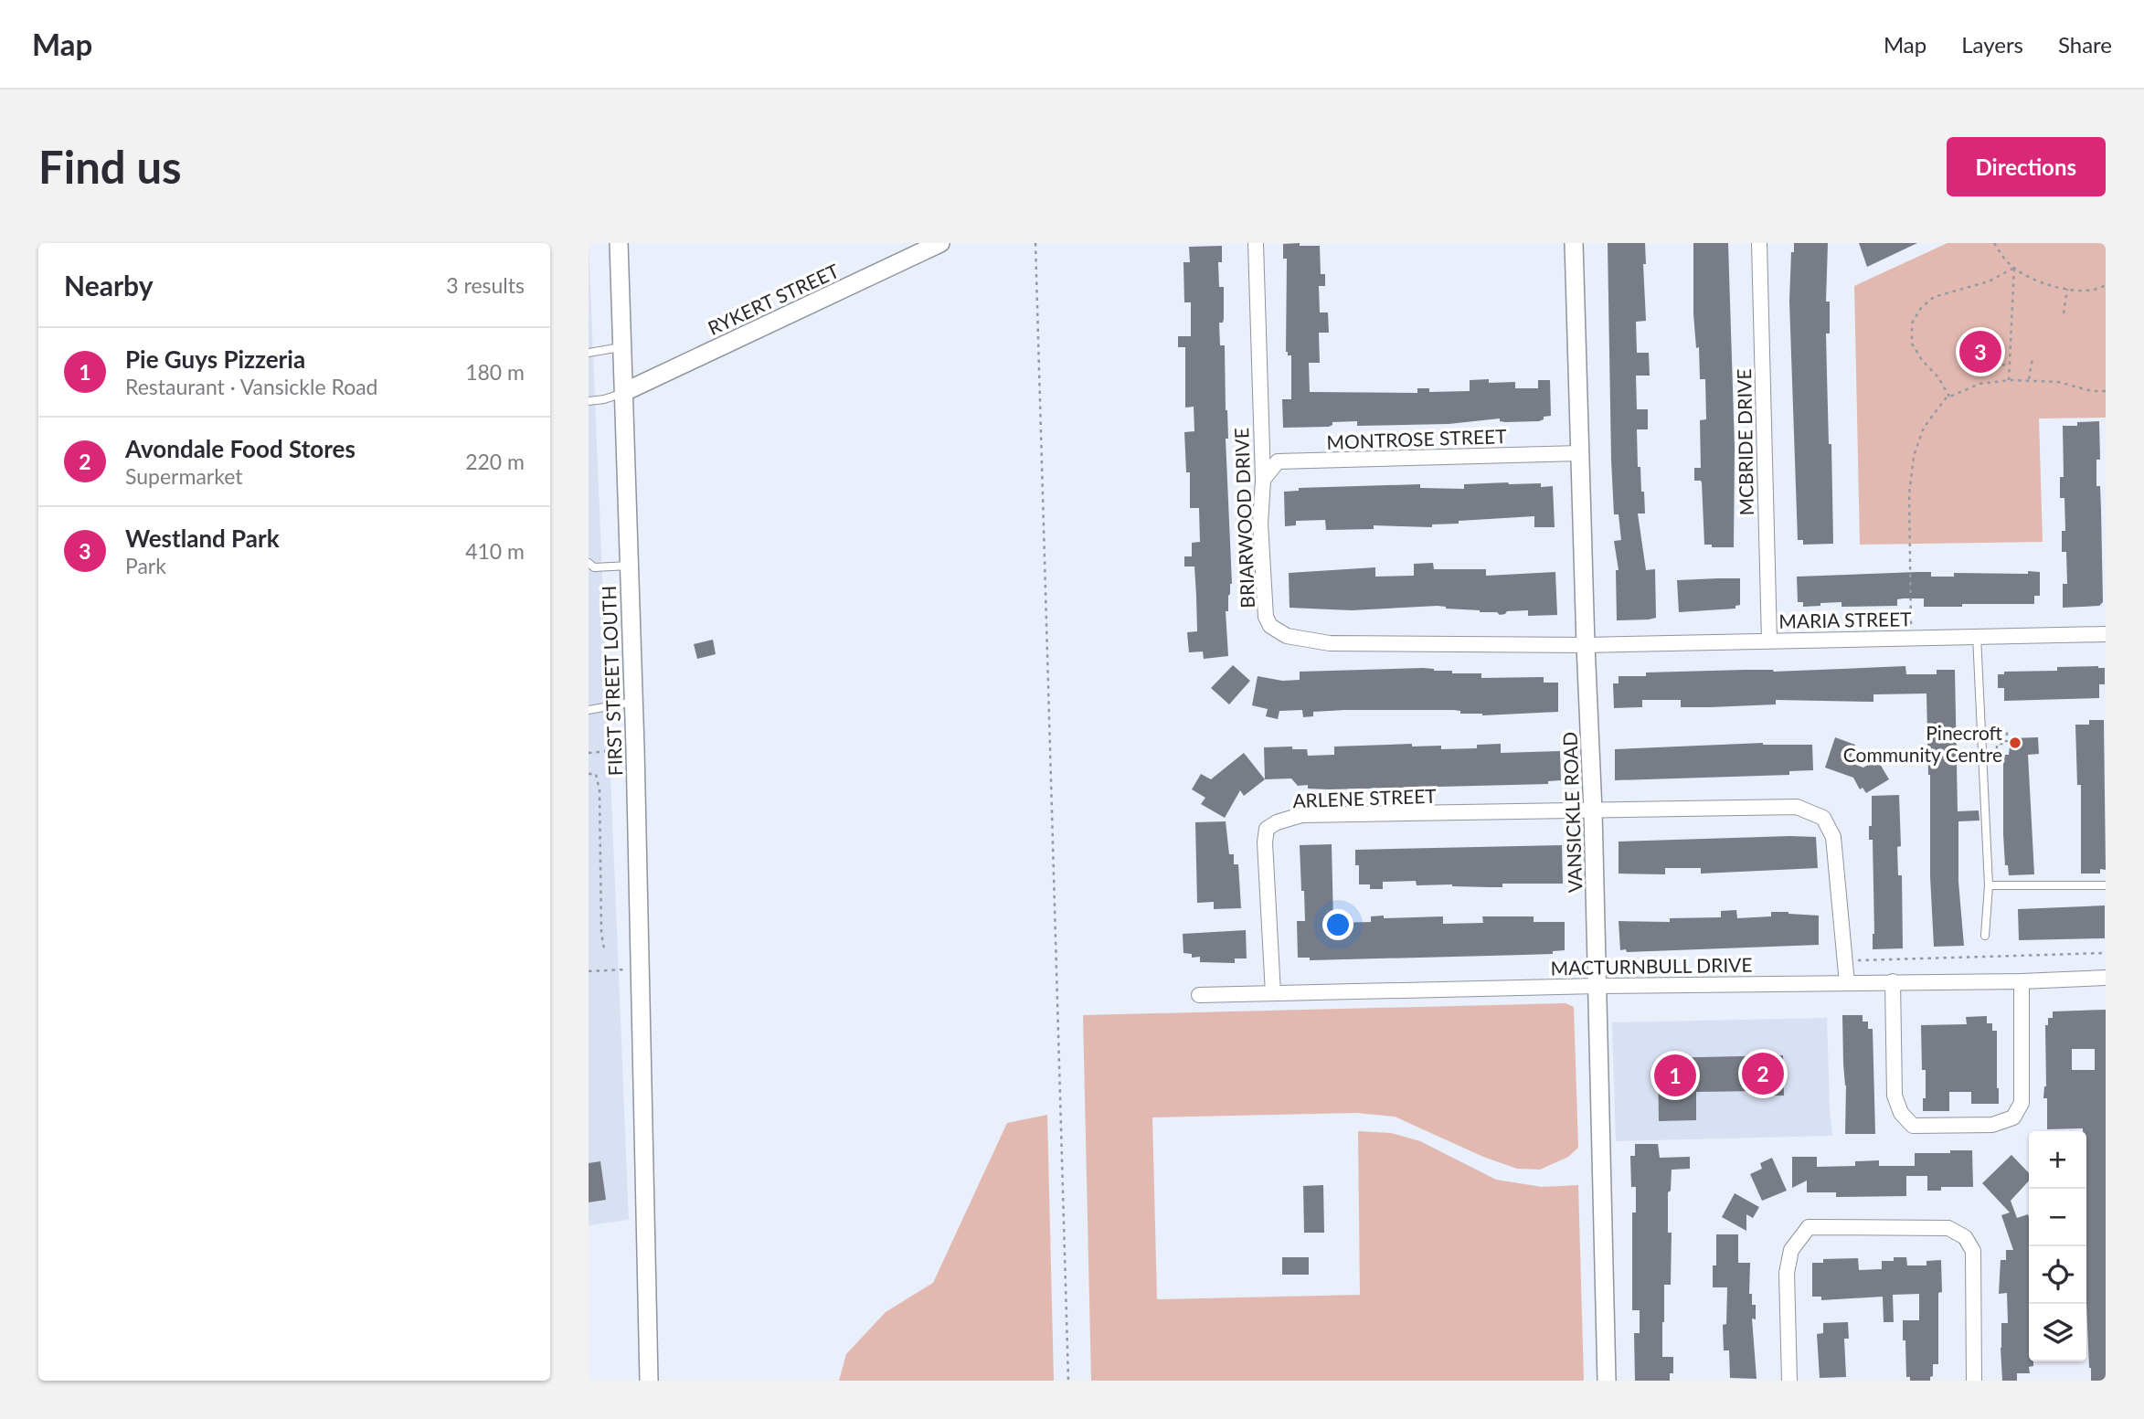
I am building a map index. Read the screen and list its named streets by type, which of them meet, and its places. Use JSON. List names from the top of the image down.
{
  "streets": {
    "street": [
      "RYKERT STREET",
      "MONTROSE STREET",
      "MCBRIDE DRIVE",
      "BRIARWOOD DRIVE",
      "MARIA STREET",
      "FIRST STREET LOUTH",
      "ARLENE STREET",
      "VANSICKLE ROAD",
      "MACTURNBULL DRIVE"
    ]
  },
  "crossings": [
    ["RYKERT STREET", "FIRST STREET LOUTH"],
    ["MONTROSE STREET", "BRIARWOOD DRIVE"],
    ["MONTROSE STREET", "VANSICKLE ROAD"],
    ["MCBRIDE DRIVE", "MARIA STREET"],
    ["BRIARWOOD DRIVE", "MARIA STREET"],
    ["BRIARWOOD DRIVE", "VANSICKLE ROAD"],
    ["MARIA STREET", "VANSICKLE ROAD"],
    ["ARLENE STREET", "VANSICKLE ROAD"],
    ["ARLENE STREET", "MACTURNBULL DRIVE"],
    ["VANSICKLE ROAD", "MACTURNBULL DRIVE"]
  ],
  "places": ["Pinecroft Community Centre"],
  "page": {
    "header": "Map",
    "nav": ["Map", "Layers", "Share"],
    "buttons": "Directions",
    "title": "Find us",
    "heading": ["Nearby", "3 results"],
    "list": [
      {
        "mark": "1",
        "name": "Pie Guys Pizzeria",
        "note": "Restaurant · Vansickle Road",
        "value": "180 m"
      },
      {
        "mark": "2",
        "name": "Avondale Food Stores",
        "note": "Supermarket",
        "value": "220 m"
      },
      {
        "mark": "3",
        "name": "Westland Park",
        "note": "Park",
        "value": "410 m"
      }
    ],
    "pins": ["3", "2", "1"],
    "map_buttons": ["+", "−"]
  }
}
